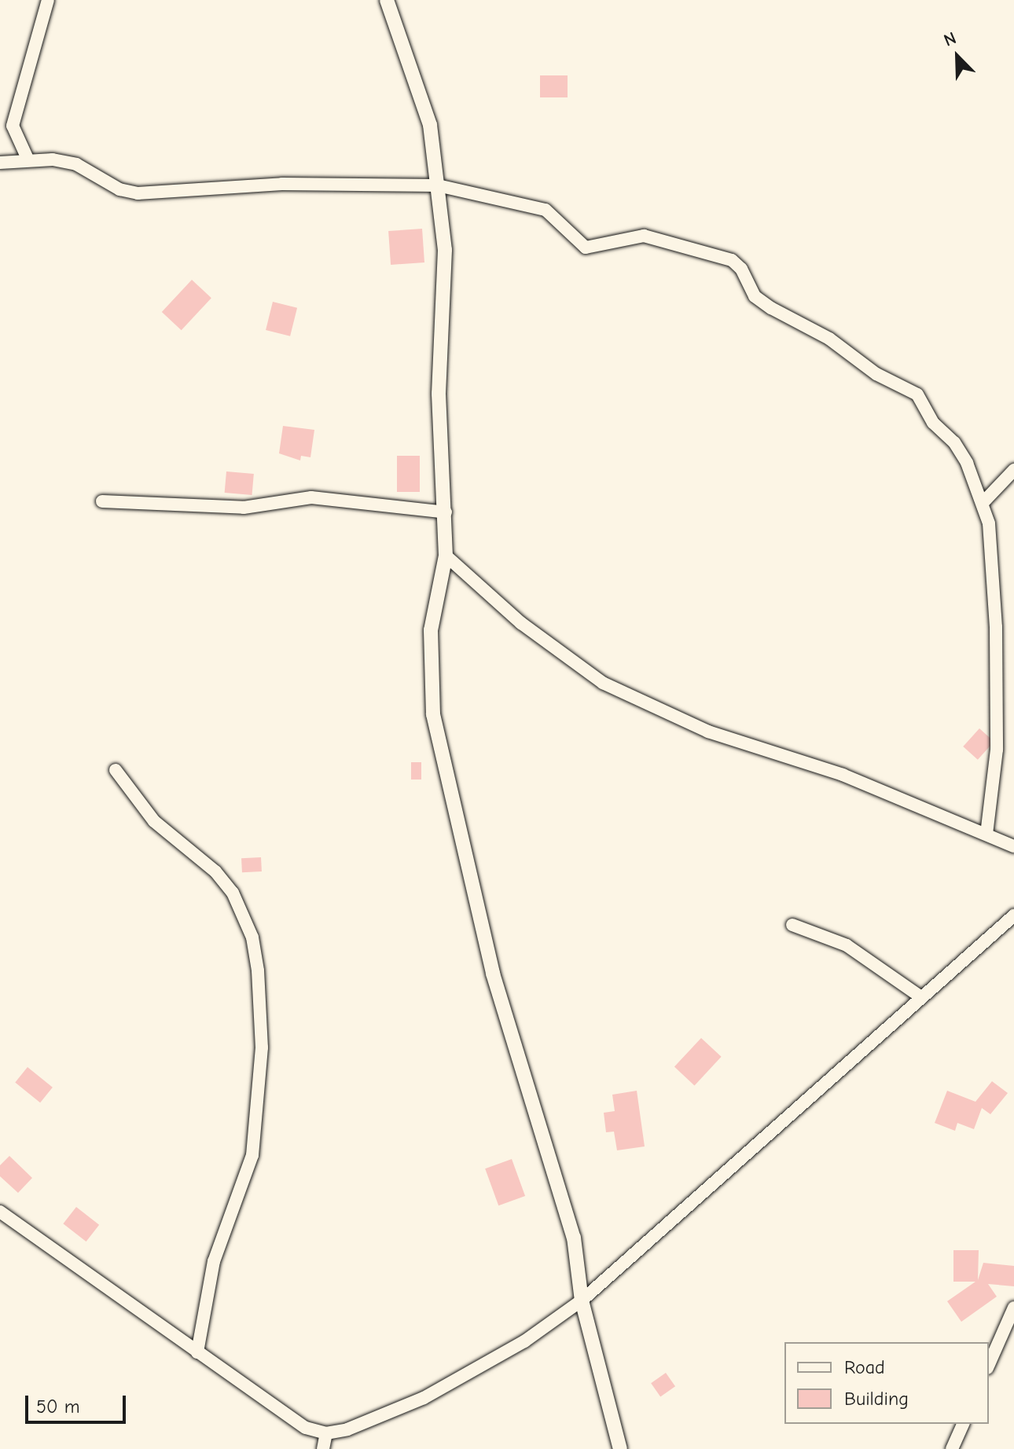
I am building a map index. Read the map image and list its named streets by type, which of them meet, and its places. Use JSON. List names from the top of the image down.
{
  "legend": ["Road", "Building"],
  "scale_bar": "50 m",
  "north": "top left"
}
